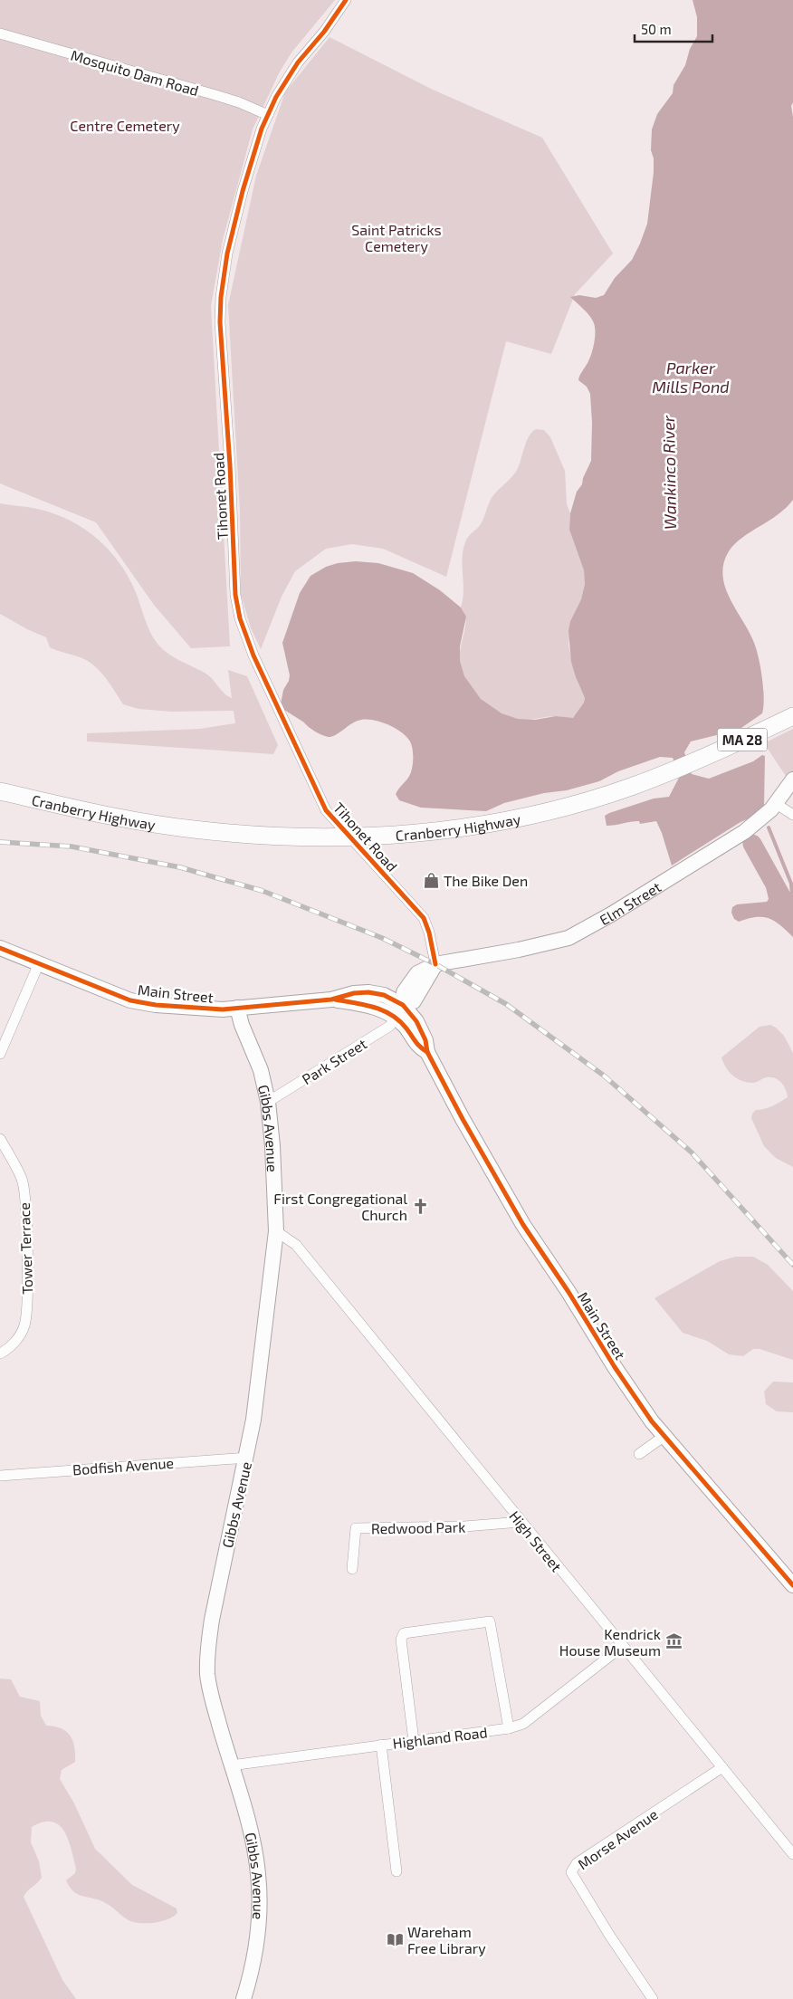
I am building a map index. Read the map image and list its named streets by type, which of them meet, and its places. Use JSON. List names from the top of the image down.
{
  "streets": {
    "main road": [
      "MA 28",
      "Cranberry Highway",
      "Elm Street",
      "Main Street",
      "Gibbs Avenue"
    ],
    "street": [
      "Mosquito Dam Road",
      "Tihonet Road",
      "Park Street",
      "Tower Terrace",
      "Bodfish Avenue",
      "Redwood Park",
      "High Street",
      "Highland Road",
      "Morse Avenue"
    ]
  },
  "crossings": [
    ["Mosquito Dam Road", "Tihonet Road"],
    ["Tihonet Road", "Cranberry Highway"],
    ["Tihonet Road", "Elm Street"],
    ["Elm Street", "Main Street"],
    ["Elm Street", "Park Street"],
    ["Main Street", "Park Street"],
    ["Main Street", "Gibbs Avenue"],
    ["Park Street", "Gibbs Avenue"],
    ["Gibbs Avenue", "Bodfish Avenue"],
    ["Gibbs Avenue", "High Street"],
    ["Gibbs Avenue", "Highland Road"],
    ["Redwood Park", "High Street"],
    ["High Street", "Highland Road"],
    ["High Street", "Morse Avenue"]
  ],
  "water": ["Parker Mills Pond", "Wankinco River"],
  "parks": ["Centre Cemetery", "Saint Patricks Cemetery"],
  "places": {
    "shop": ["The Bike Den"],
    "church": ["First Congregational Church"],
    "museum": ["Kendrick House Museum"],
    "library": ["Wareham Free Library"]
  },
  "scale_bar": "50 m"
}
